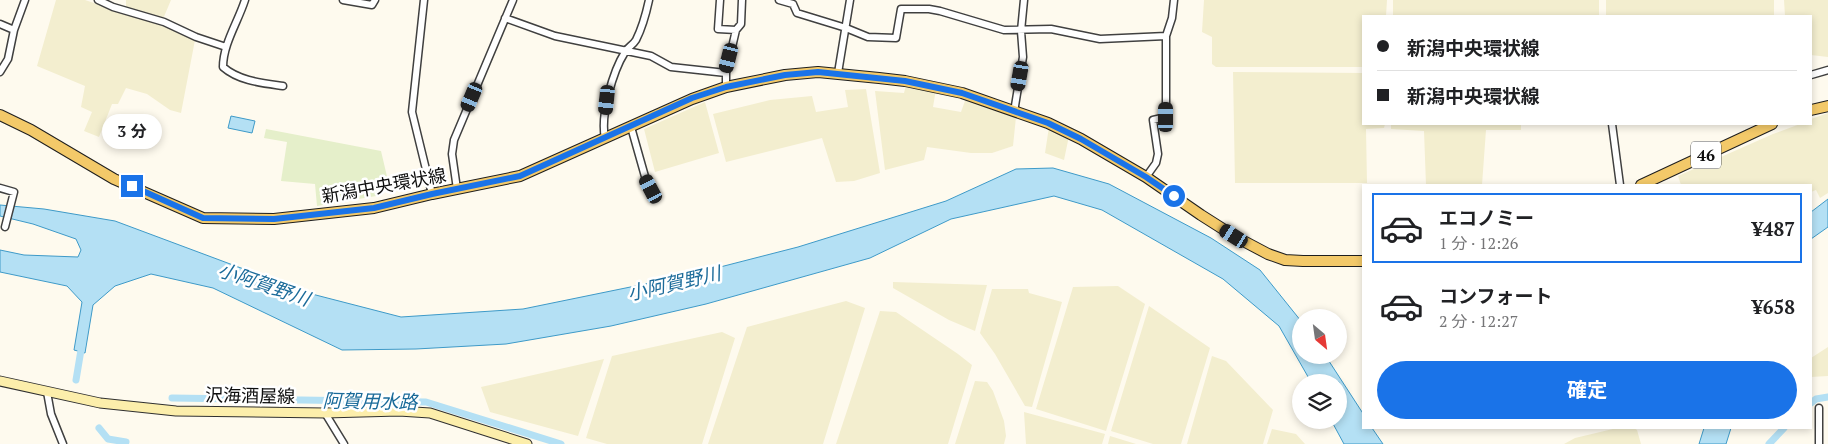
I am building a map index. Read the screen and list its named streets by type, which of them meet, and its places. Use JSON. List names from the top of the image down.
{
  "streets": {
    "main road": ["46", "新潟中央環状線", "沢海酒屋線"]
  },
  "water": ["小阿賀野川", "阿賀用水路"],
  "north": "bottom right",
  "page": {
    "banner": ["新潟中央環状線", "新潟中央環状線"],
    "bubble": "3 分",
    "list": [
      {
        "name": "エコノミー",
        "note": "1 分 · 12:26",
        "value": "¥487"
      },
      {
        "name": "コンフォート",
        "note": "2 分 · 12:27",
        "value": "¥658"
      }
    ],
    "buttons": "確定"
  }
}
